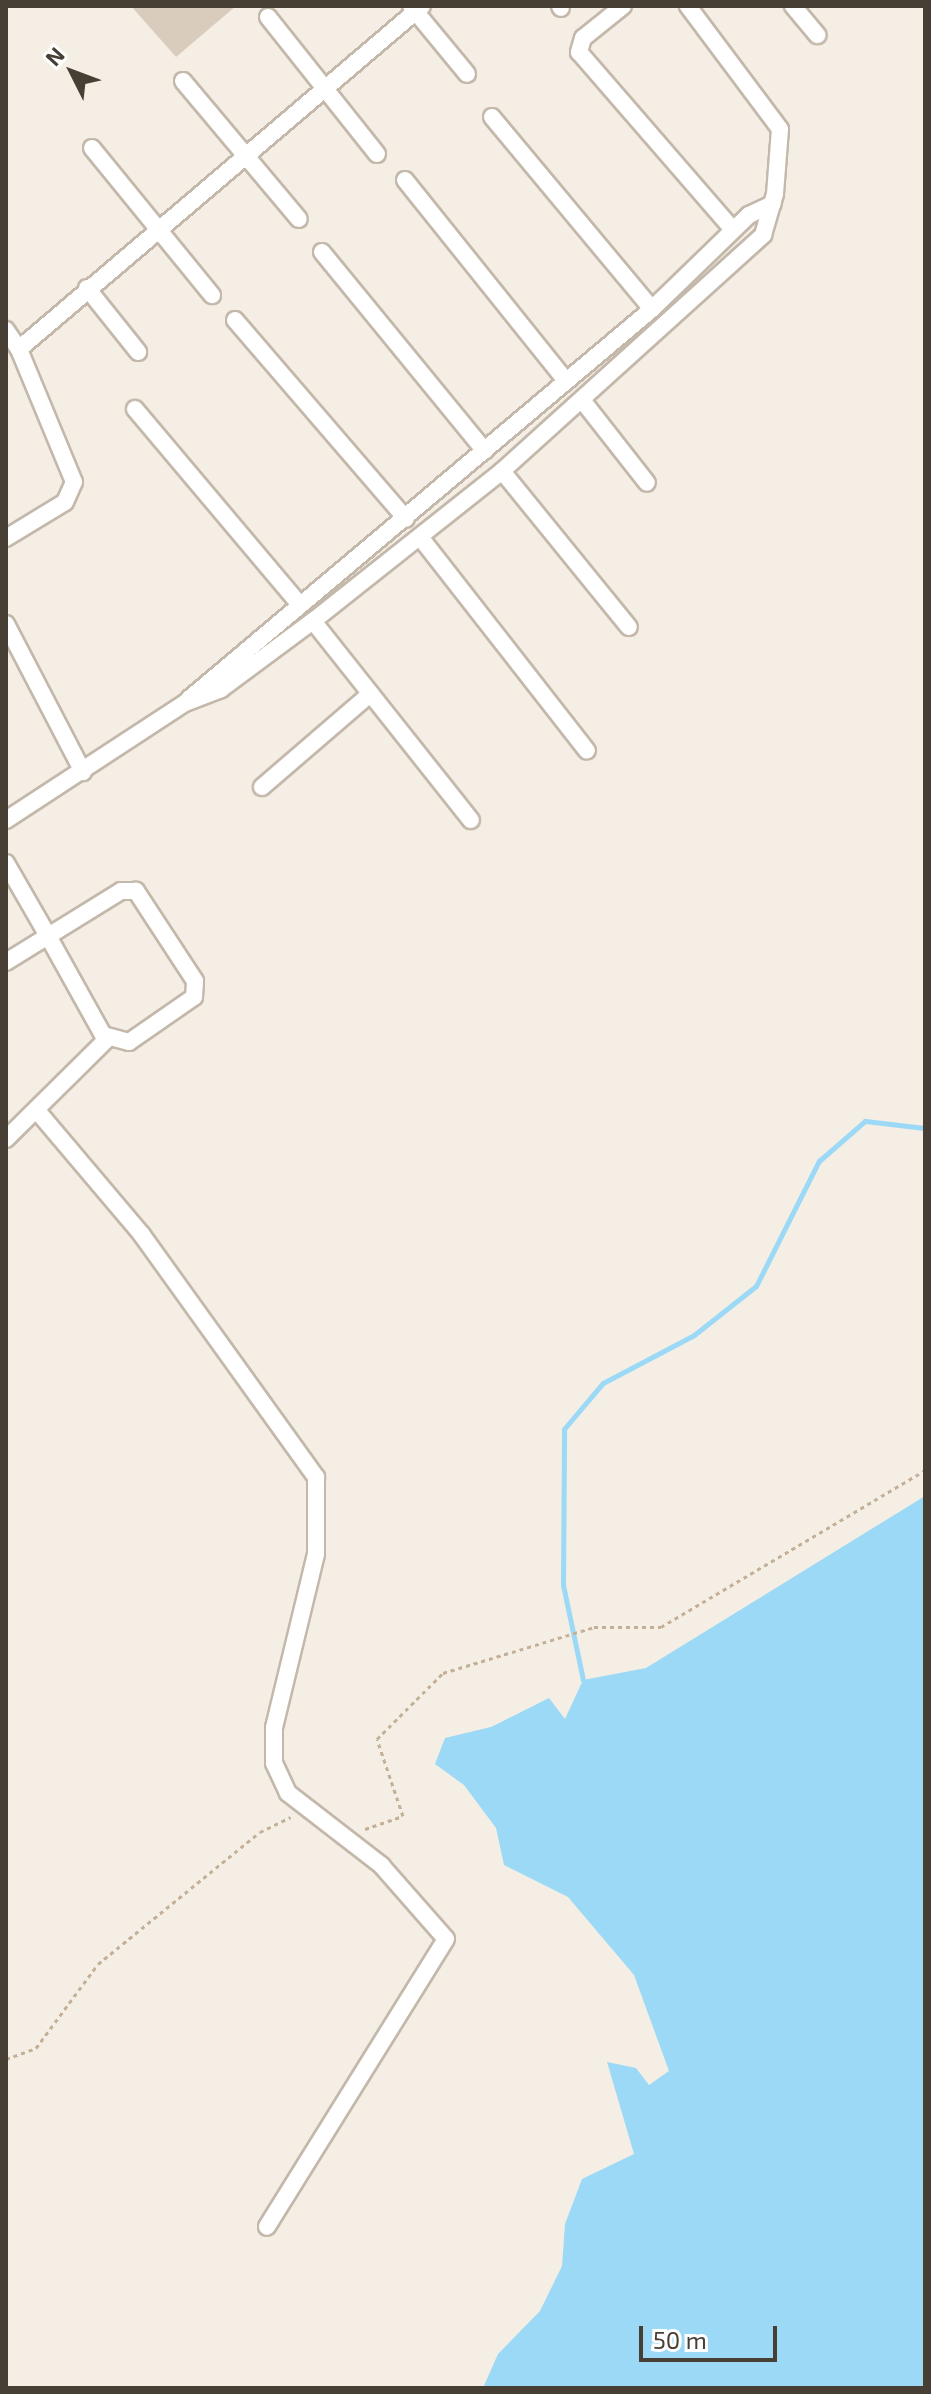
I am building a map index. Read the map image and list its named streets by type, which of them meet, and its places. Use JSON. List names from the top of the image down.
{
  "scale_bar": "50 m",
  "north": "top left"
}
